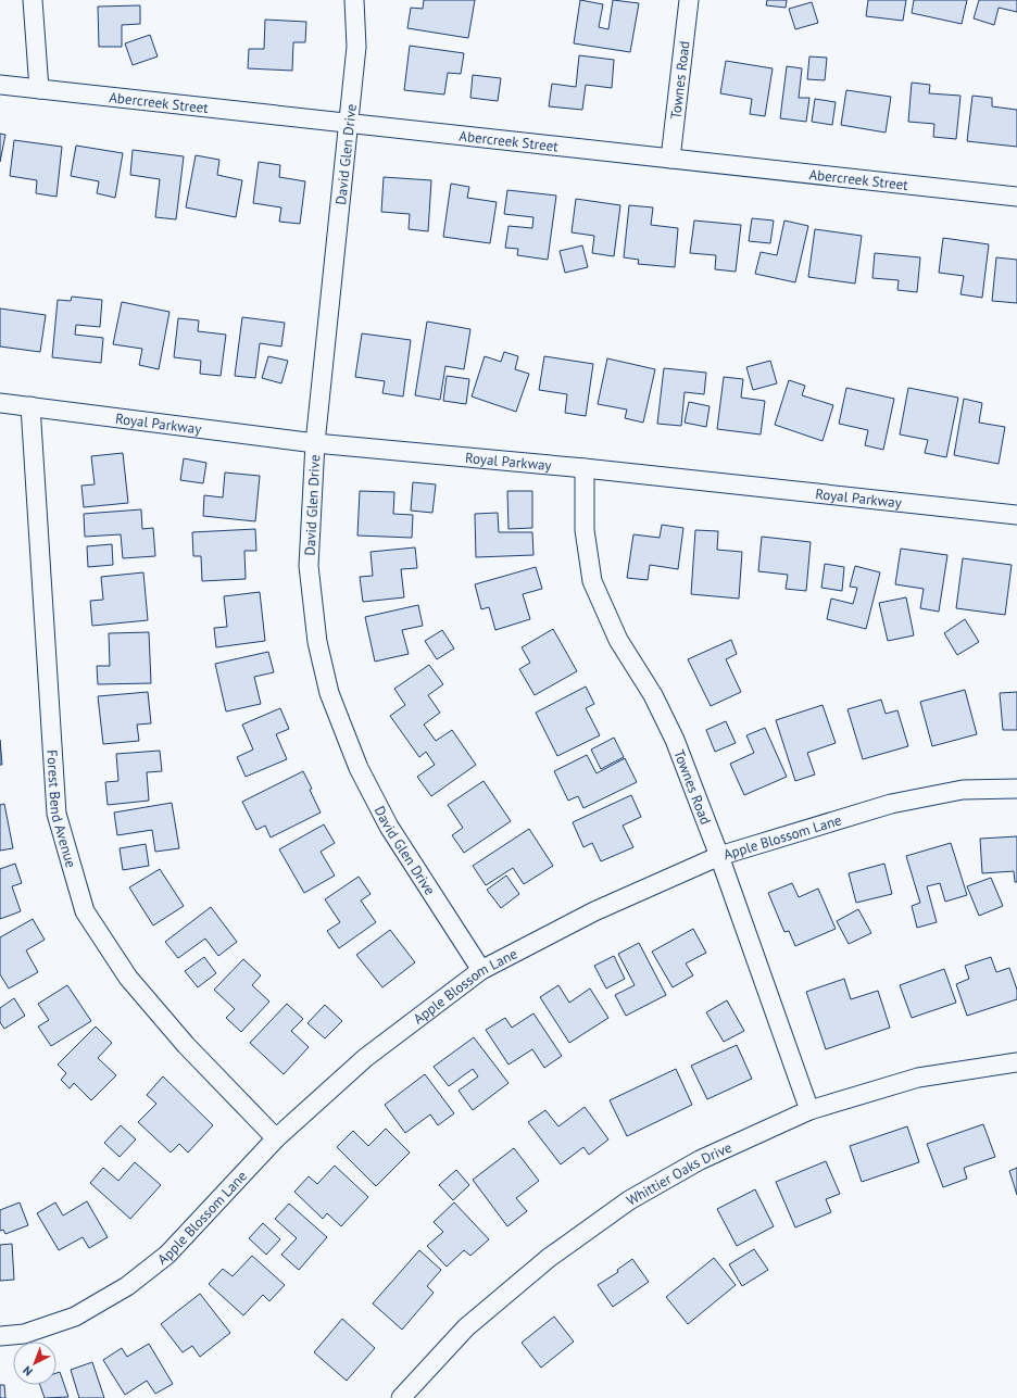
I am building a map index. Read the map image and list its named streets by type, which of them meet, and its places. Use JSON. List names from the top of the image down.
{
  "streets": {
    "street": [
      "Townes Road",
      "Abercreek Street",
      "David Glen Drive",
      "Royal Parkway",
      "Forest Bend Avenue",
      "Apple Blossom Lane",
      "Whittier Oaks Drive"
    ]
  },
  "crossings": [
    ["Townes Road", "Abercreek Street"],
    ["Townes Road", "Royal Parkway"],
    ["Townes Road", "Apple Blossom Lane"],
    ["Townes Road", "Whittier Oaks Drive"],
    ["Abercreek Street", "David Glen Drive"],
    ["David Glen Drive", "Royal Parkway"],
    ["David Glen Drive", "Apple Blossom Lane"],
    ["Royal Parkway", "Forest Bend Avenue"],
    ["Forest Bend Avenue", "Apple Blossom Lane"]
  ],
  "north": "bottom left"
}
